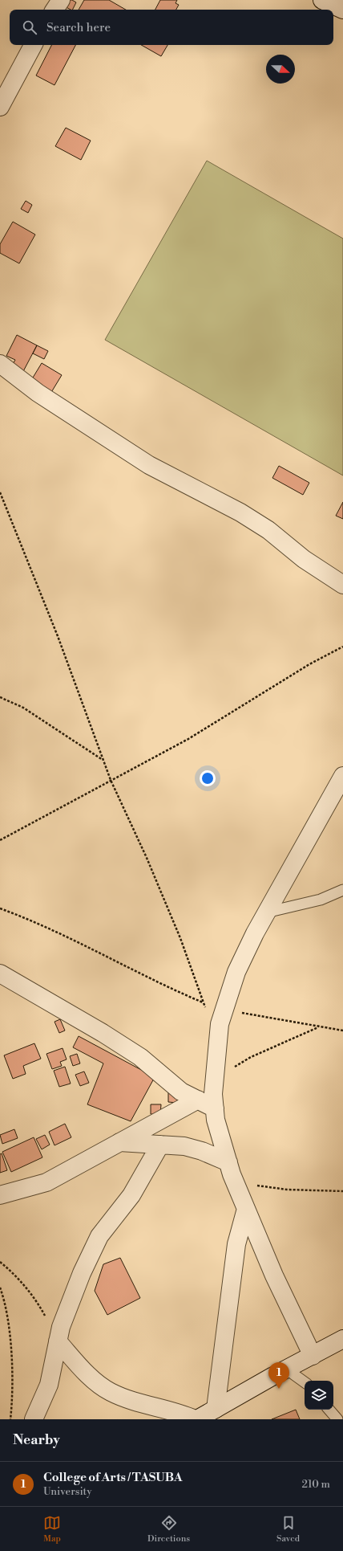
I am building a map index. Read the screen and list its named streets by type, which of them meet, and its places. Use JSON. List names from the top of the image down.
{
  "north": "right",
  "page": {
    "search": "Search here",
    "pins": "1",
    "heading": "Nearby",
    "list": [
      {
        "mark": "1",
        "name": "College of Arts / TASUBA",
        "note": "University",
        "value": "210 m"
      }
    ],
    "nav": ["Map", "Directions", "Saved"]
  }
}
